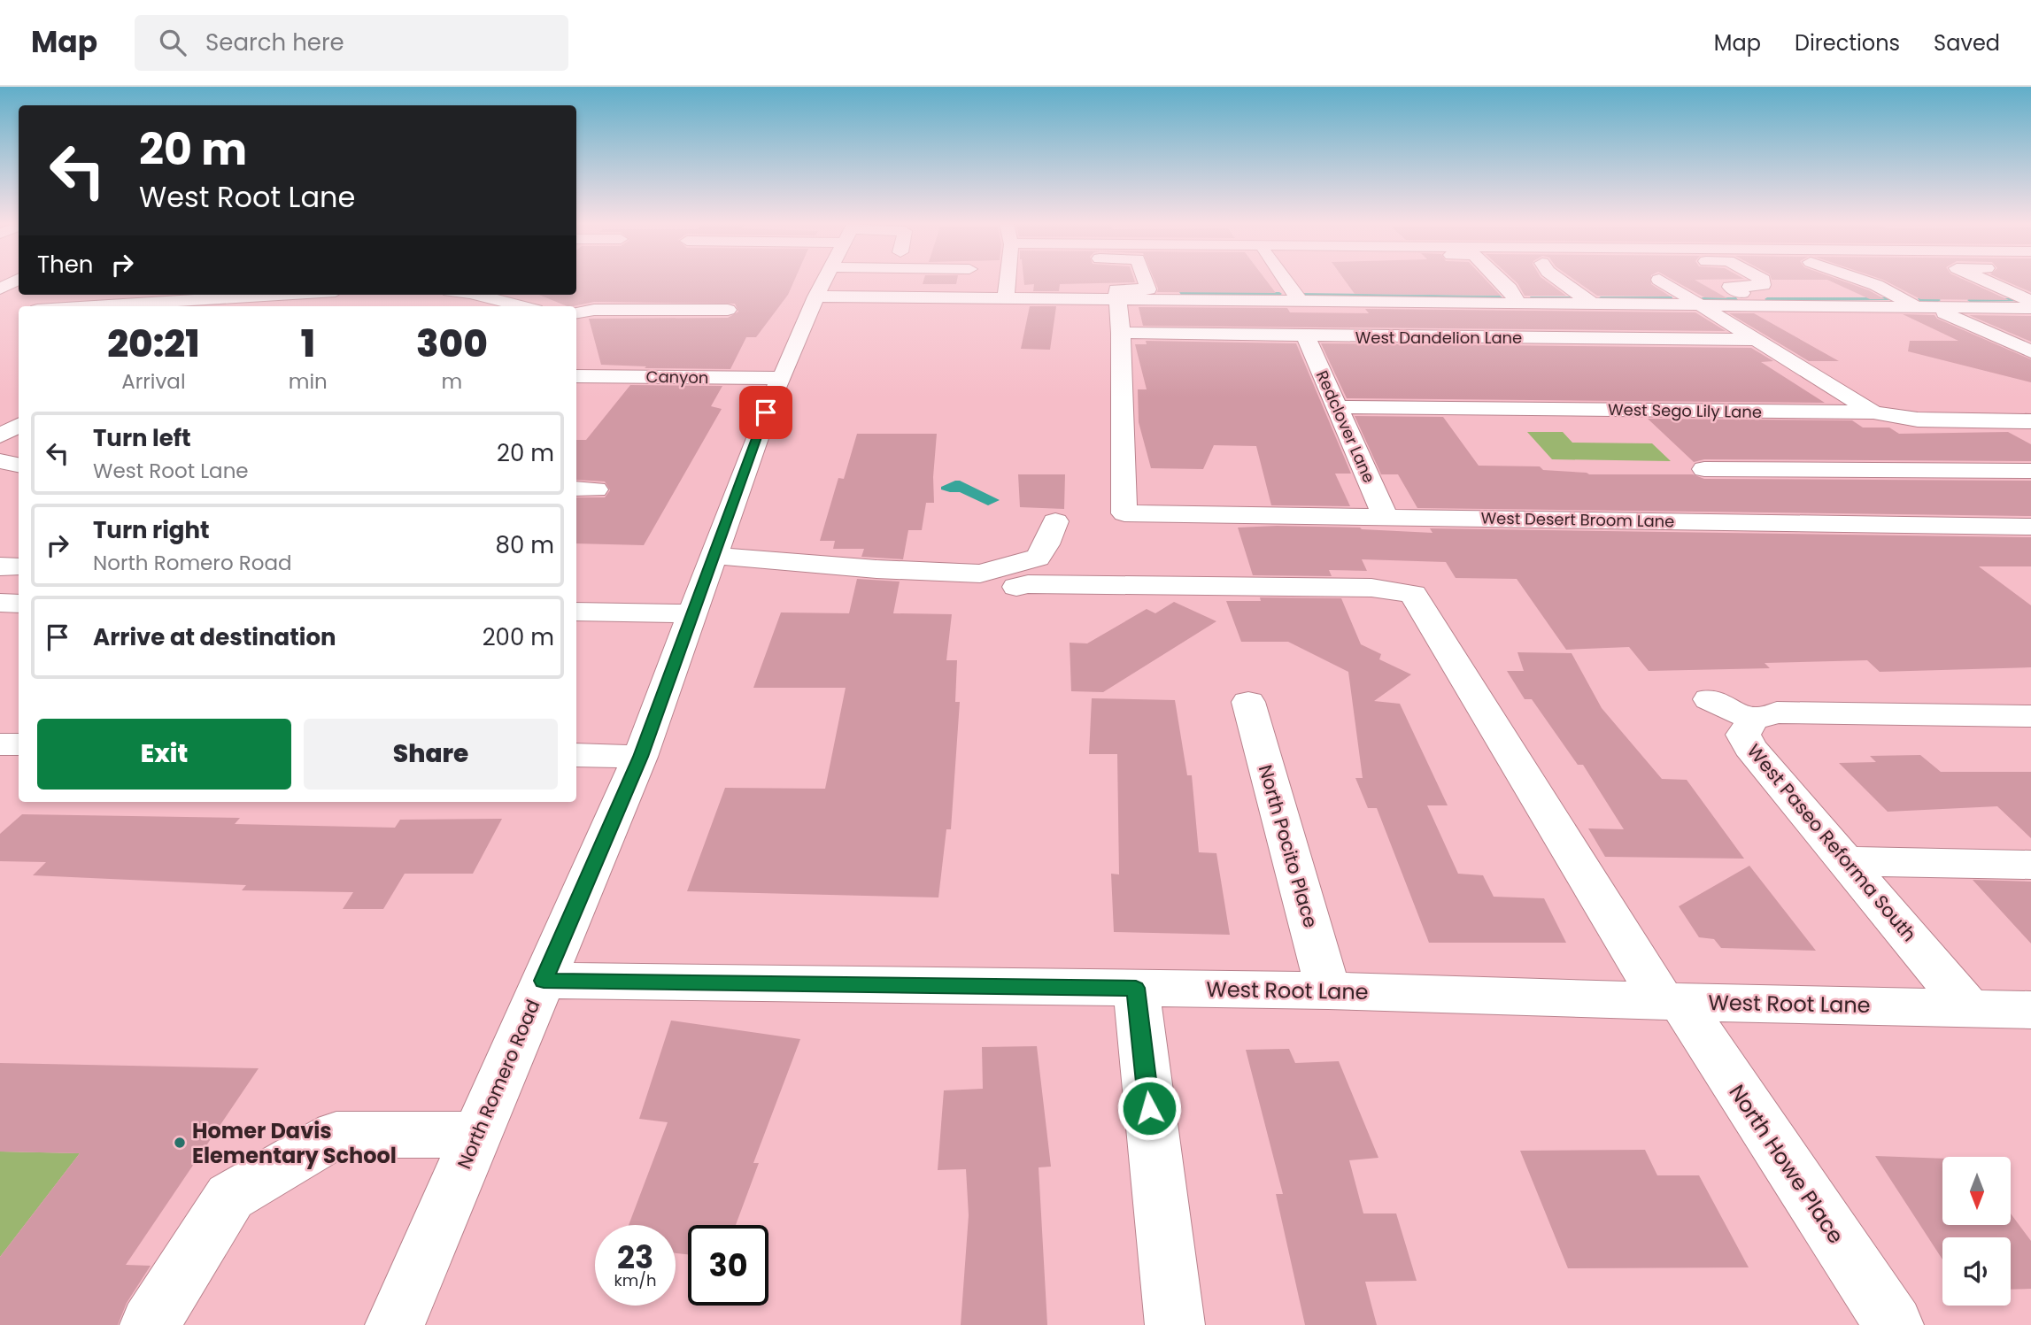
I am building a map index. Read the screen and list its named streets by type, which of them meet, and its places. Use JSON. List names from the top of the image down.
{
  "streets": {
    "street": [
      "West Dandelion Lane",
      "Canyon",
      "West Sego Lily Lane",
      "Redclover Lane",
      "West Desert Broom Lane",
      "West Paseo Reforma South",
      "North Pocito Place",
      "West Root Lane",
      "North Romero Road",
      "North Howe Place"
    ]
  },
  "crossings": [
    ["West Dandelion Lane", "Redclover Lane"],
    ["West Dandelion Lane", "West Desert Broom Lane"],
    ["Canyon", "North Romero Road"],
    ["West Sego Lily Lane", "Redclover Lane"],
    ["Redclover Lane", "West Desert Broom Lane"],
    ["West Paseo Reforma South", "West Root Lane"],
    ["North Pocito Place", "West Root Lane"],
    ["West Root Lane", "North Romero Road"],
    ["West Root Lane", "North Howe Place"]
  ],
  "places": ["Homer Davis Elementary School"],
  "north": "bottom",
  "page": {
    "header": "Map",
    "search": "Search here",
    "nav": ["Map", "Directions", "Saved"],
    "turn": ["20 m", "West Root Lane"],
    "then": "Then",
    "eta": [
      "20:21",
      "Arrival",
      "1",
      "min",
      "300",
      "m"
    ],
    "list": [
      {
        "name": "Turn left",
        "note": "West Root Lane",
        "value": "20 m"
      },
      {
        "name": "Turn right",
        "note": "North Romero Road",
        "value": "80 m"
      },
      {
        "name": "Arrive at destination",
        "value": "200 m"
      }
    ],
    "buttons": ["Exit", "Share"],
    "speed": "23 km/h",
    "limit": "30"
  }
}
